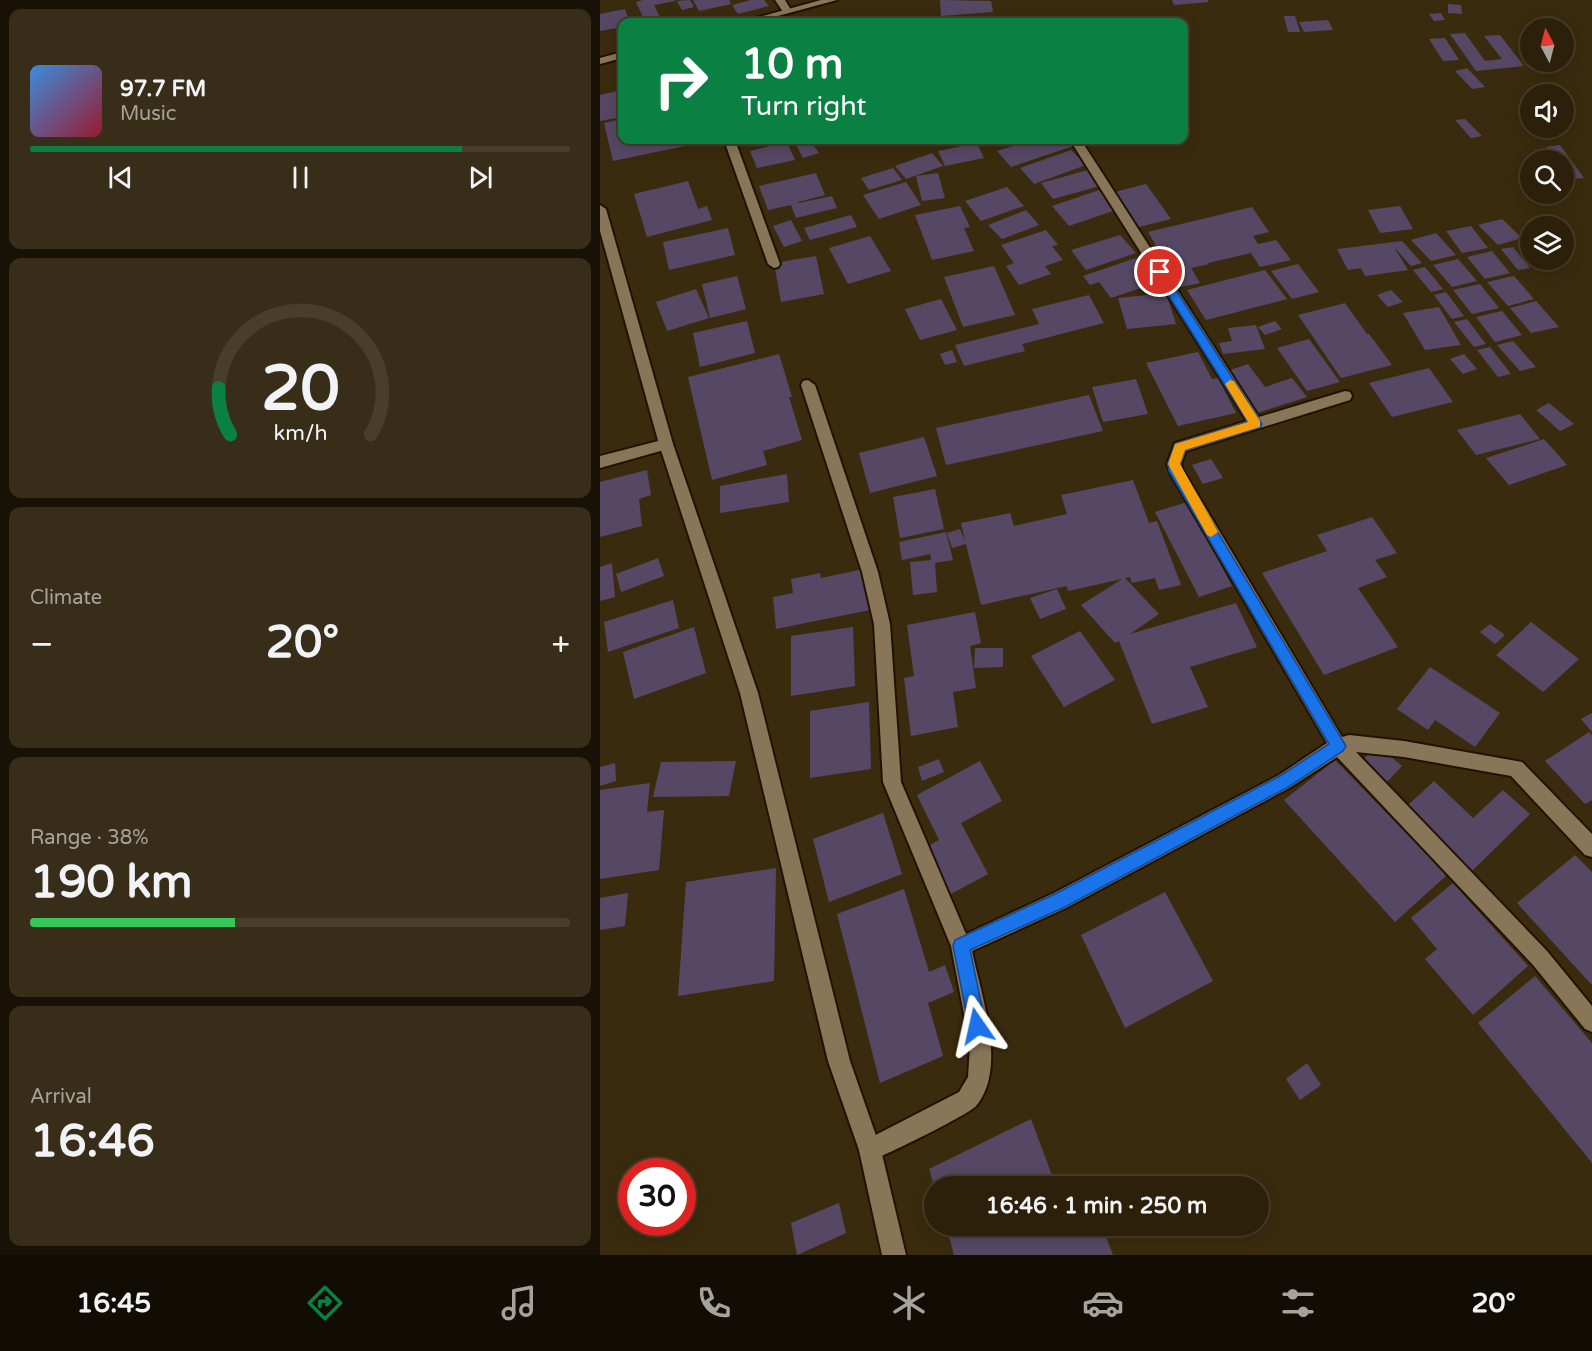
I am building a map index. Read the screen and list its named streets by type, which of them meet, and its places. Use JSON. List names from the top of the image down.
{
  "north": "top",
  "page": {
    "turn": ["10 m", "Turn right"],
    "song": ["97.7 FM", "Music"],
    "tile": [
      "Climate",
      ["Range · 38%", "190 km"],
      ["Arrival", "16:46"]
    ],
    "heat": ["−", "20°", "+"],
    "limit": "30",
    "trip": "16:46 · 1 min · 250 m",
    "tabs": ["16:45", "20°"],
    "gauge": ["20", "km/h"]
  }
}
